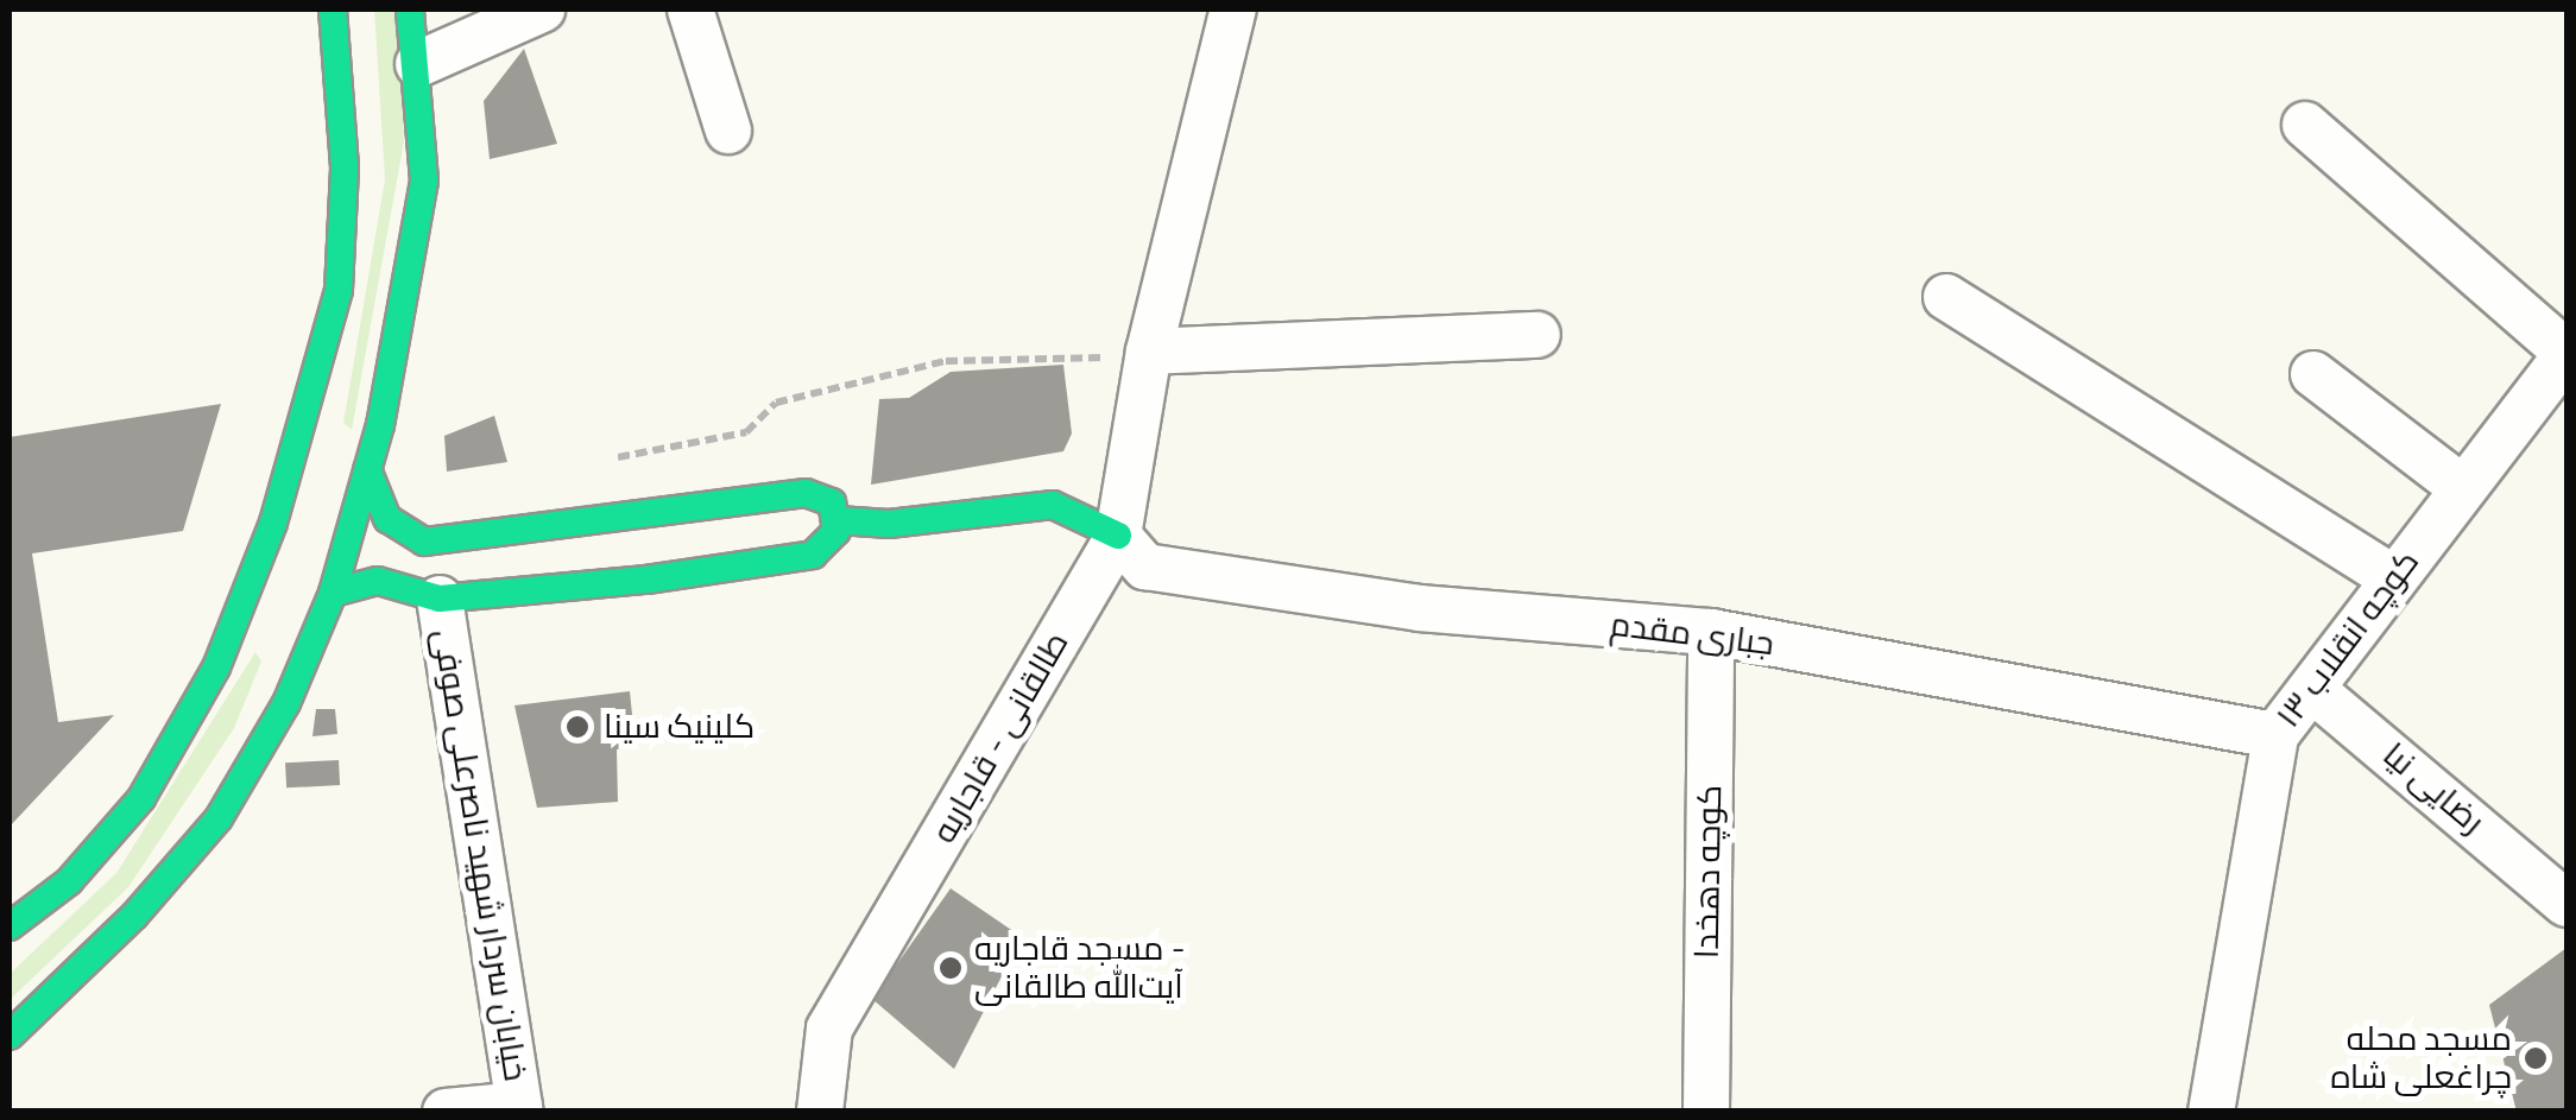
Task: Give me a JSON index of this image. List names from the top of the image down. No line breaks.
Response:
{"streets":{"street":["جباری مقدم","کوچه انقلاب ۱۳","طالقانی - قاجاریه","رضایی نیا","خیابان سردار شهید ناصرعلی صوفی","کوچه دهخدا"]},"crossings":[["جباری مقدم","کوچه انقلاب ۱۳"],["جباری مقدم","طالقانی - قاجاریه"],["جباری مقدم","کوچه دهخدا"],["کوچه انقلاب ۱۳","رضایی نیا"]],"places":["کلینیک سینا","مسجد قاجاریه - آیت‌الله طالقانی","مسجد محله چراغعلی شاه"]}
